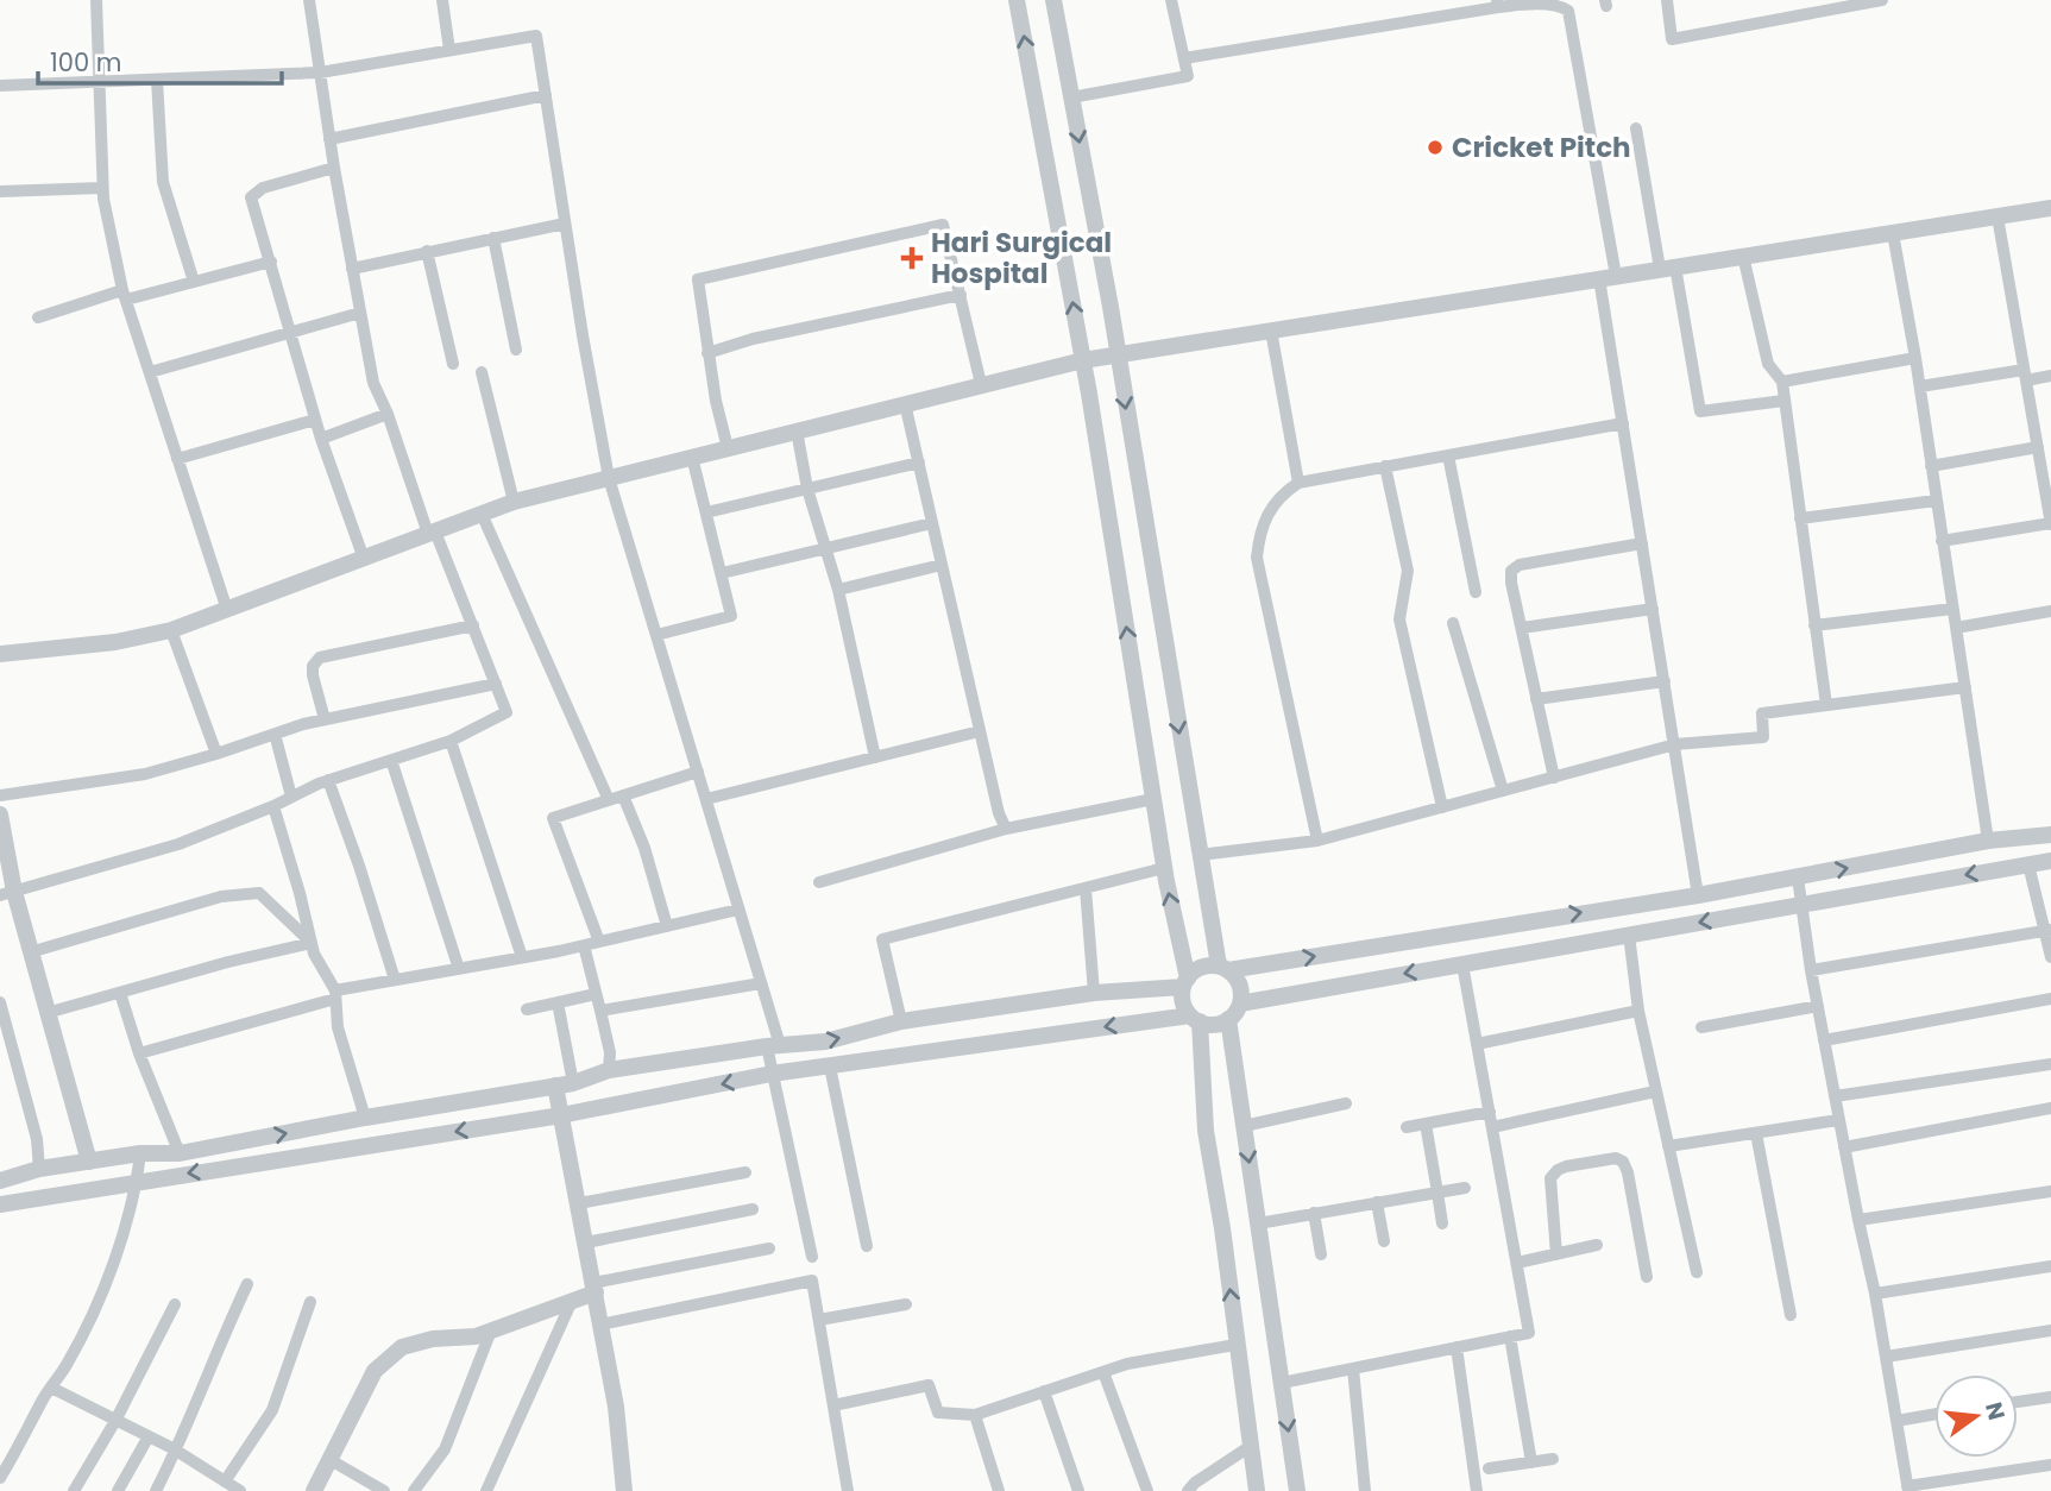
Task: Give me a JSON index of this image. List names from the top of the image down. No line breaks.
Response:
{"places":{"other":["Cricket Pitch"],"health":["Hari Surgical Hospital"]},"scale_bar":"100 m","north":"right"}
